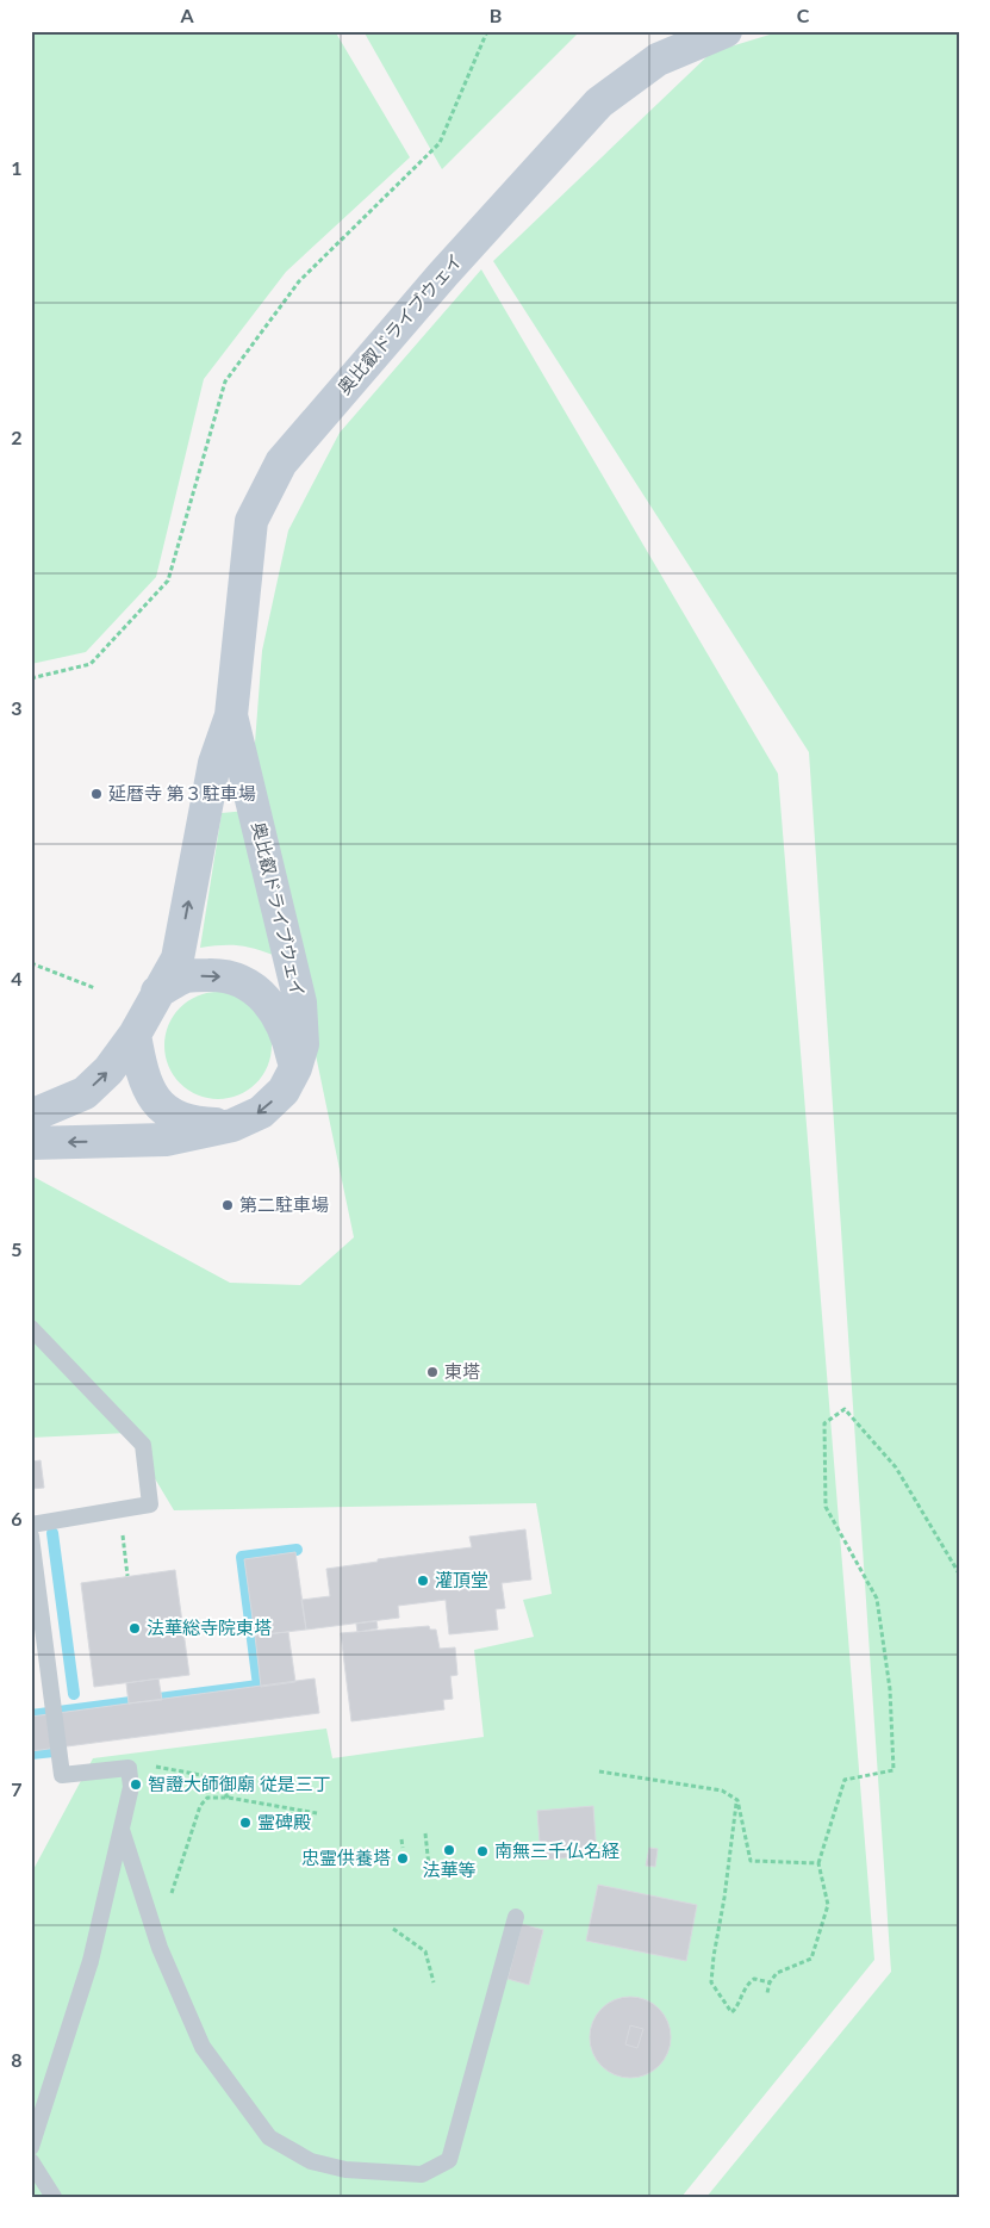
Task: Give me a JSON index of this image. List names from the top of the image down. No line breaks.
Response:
{"streets":{"street":["奥比叡ドライブウェイ"]},"places":["延暦寺 第３駐車場","第二駐車場","東塔","灌頂堂","法華総寺院東塔","智證大師御廟 従是三丁","霊碑殿","法華等","南無三千仏名経","忠霊供養塔"],"grid":{"columns":["A","B","C"],"rows":["1","2","3","4","5","6","7","8"]}}
